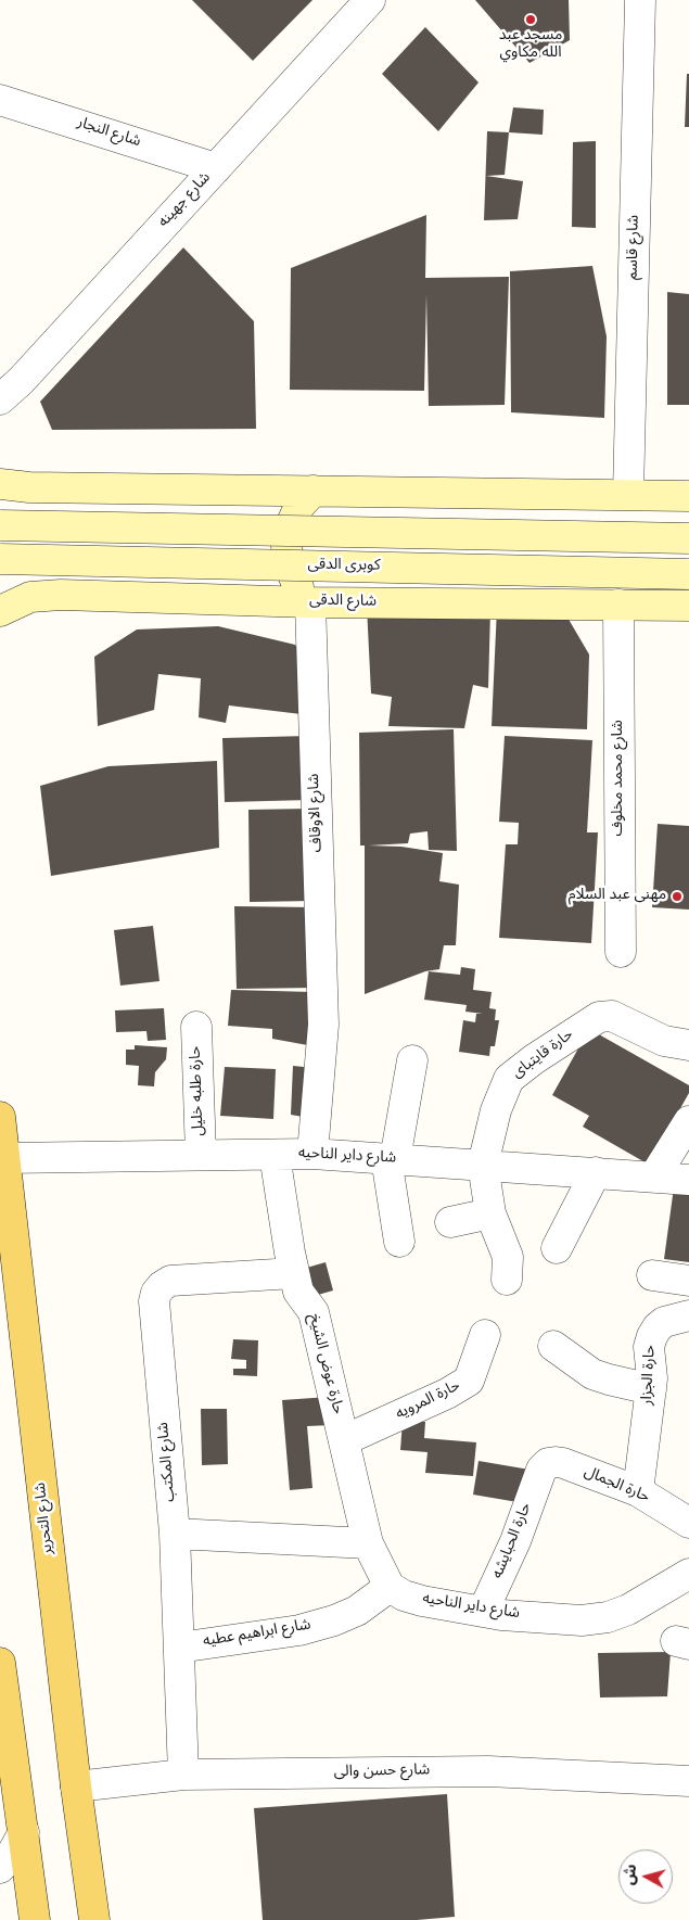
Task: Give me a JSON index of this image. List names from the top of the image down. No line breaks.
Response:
{"streets":{"main road":["شارع التحرير"],"street":["شارع النجار","شارع جهينه","شارع قاسم","كوبرى الدقى","شارع الدقى","شارع محمد مخلوف","شارع الاوقاف","حارة قايتباى","حارة طلبه خليل","شارع داير الناحيه","حارة عوض الشيخ","حارة الجزار","حارة المرويه","شارع المكتب","حارة الجمال","حارة الحبايشه","شارع ابراهيم عطيه","شارع حسن والى"]},"crossings":[["شارع النجار","شارع جهينه"],["شارع الدقى","شارع محمد مخلوف"],["شارع الدقى","شارع الاوقاف"],["شارع الاوقاف","شارع داير الناحيه"],["حارة قايتباى","شارع داير الناحيه"],["حارة طلبه خليل","شارع داير الناحيه"],["شارع داير الناحيه","حارة عوض الشيخ"],["شارع داير الناحيه","شارع التحرير"],["شارع داير الناحيه","حارة الحبايشه"],["شارع داير الناحيه","شارع ابراهيم عطيه"],["حارة عوض الشيخ","حارة المرويه"],["حارة عوض الشيخ","شارع المكتب"],["حارة الجزار","حارة الجمال"],["شارع المكتب","شارع ابراهيم عطيه"],["شارع المكتب","شارع حسن والى"],["حارة الجمال","حارة الحبايشه"],["شارع التحرير","شارع حسن والى"]],"places":["مسجد عبد الله مكاوي","مهنى عبد السلام"],"north":"left"}
